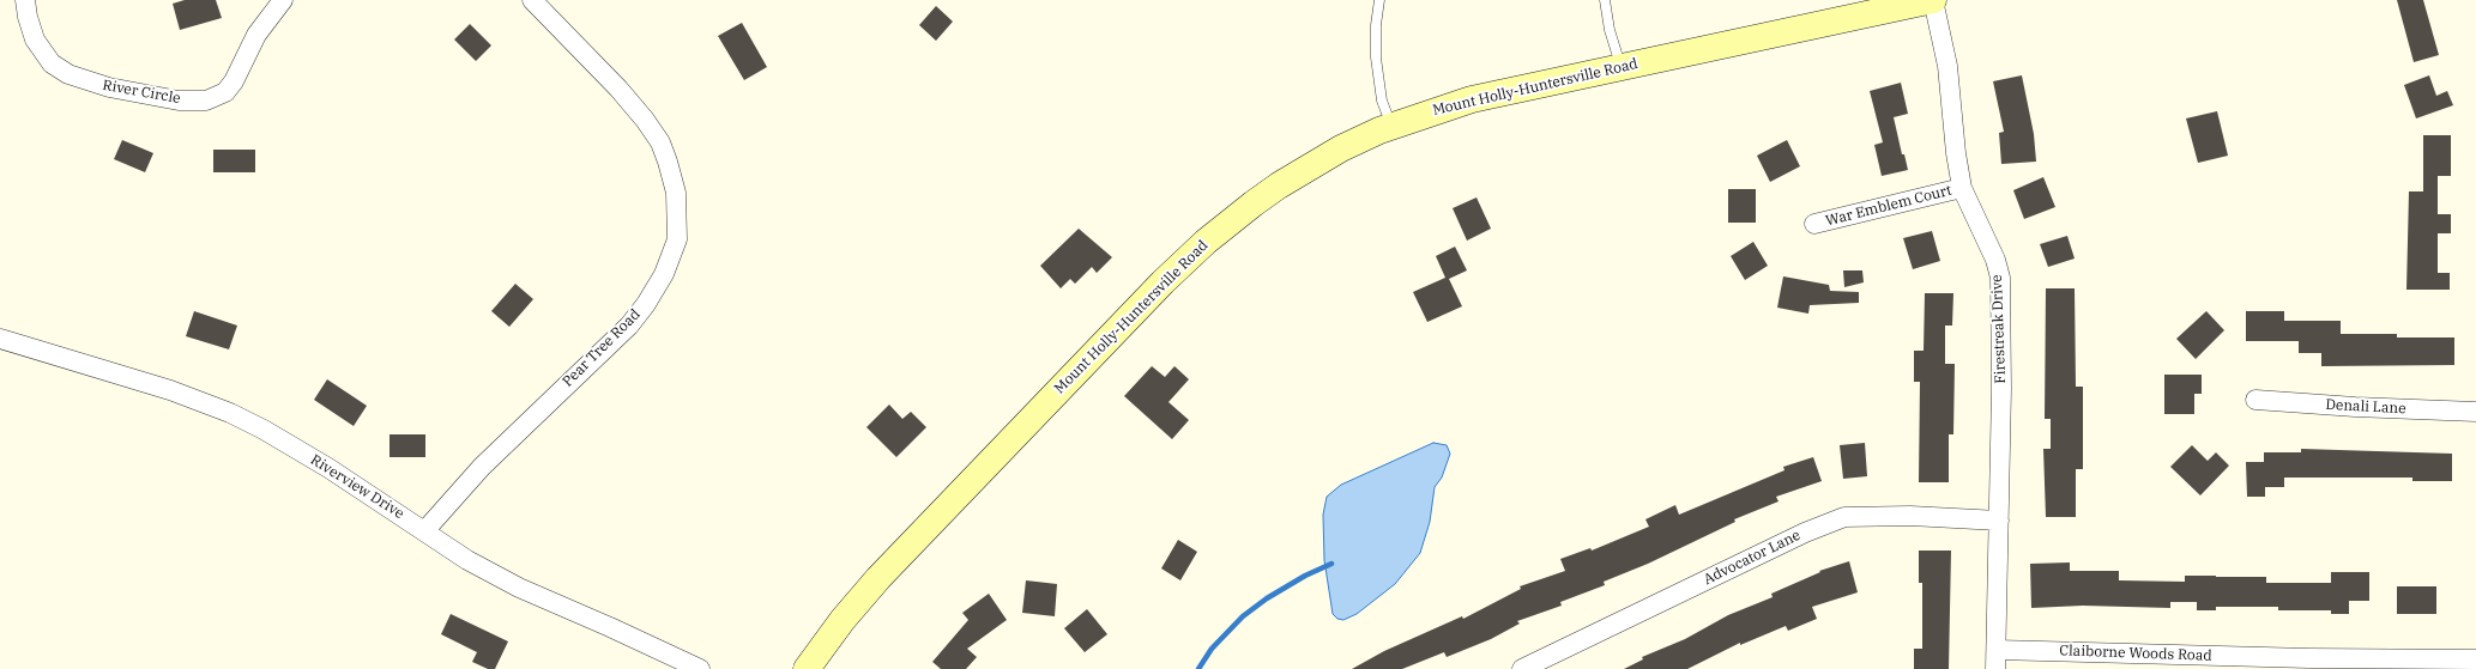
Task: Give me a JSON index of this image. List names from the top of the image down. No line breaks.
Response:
{"streets":{"main road":["Mount Holly-Huntersville Road"],"street":["River Circle","War Emblem Court","Firestreak Drive","Pear Tree Road","Denali Lane","Riverview Drive","Advocator Lane","Claiborne Woods Road"]},"crossings":[["Mount Holly-Huntersville Road","Firestreak Drive"],["War Emblem Court","Firestreak Drive"],["Firestreak Drive","Advocator Lane"],["Firestreak Drive","Claiborne Woods Road"],["Pear Tree Road","Riverview Drive"]]}
